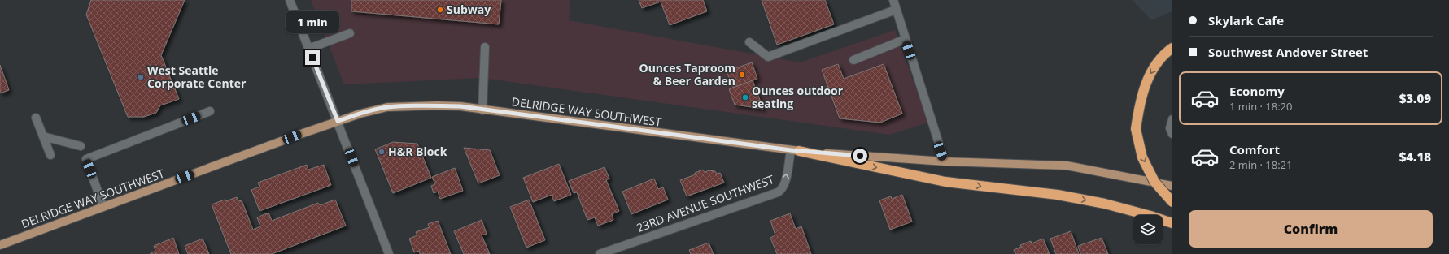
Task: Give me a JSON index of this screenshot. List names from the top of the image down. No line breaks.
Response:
{"streets":{"main road":["DELRIDGE WAY SOUTHWEST"],"street":["23RD AVENUE SOUTHWEST"]},"crossings":[["DELRIDGE WAY SOUTHWEST","23RD AVENUE SOUTHWEST"]],"one_way":["23RD AVENUE SOUTHWEST"],"places":["Subway","Ounces Taproom & Beer Garden","West Seattle Corporate Center","Ounces outdoor seating","H&R Block"],"page":{"banner":["Skylark Cafe","Southwest Andover Street"],"bubble":"1 min","list":[{"name":"Economy","note":"1 min · 18:20","value":"$3.09"},{"name":"Comfort","note":"2 min · 18:21","value":"$4.18"}],"buttons":"Confirm"}}
